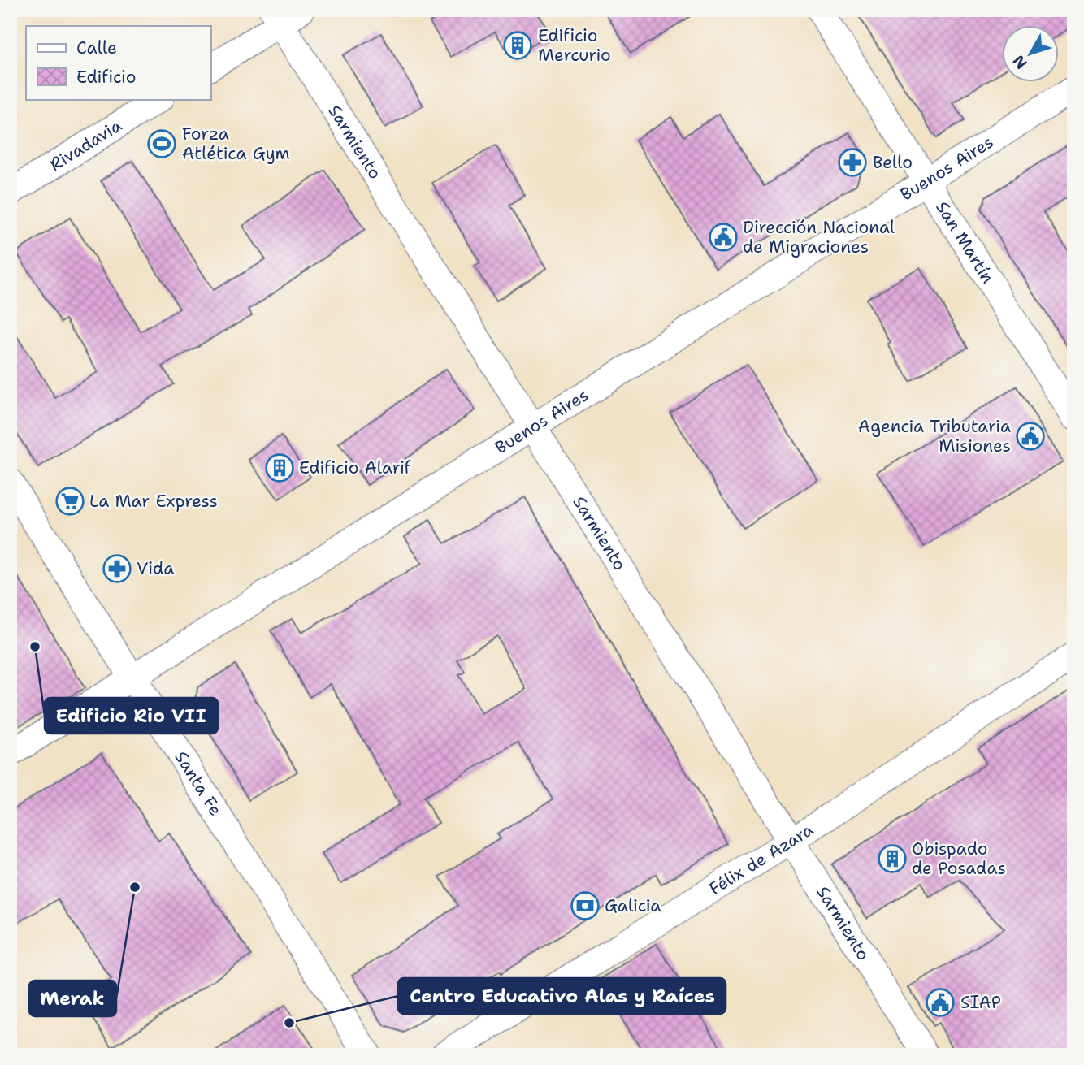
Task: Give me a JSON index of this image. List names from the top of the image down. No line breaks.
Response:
{"streets":{"street":["Sarmiento","Rivadavia","Buenos Aires","San Martín","Santa Fe","Félix de Azara"]},"crossings":[["Sarmiento","Buenos Aires"],["Sarmiento","Félix de Azara"],["Buenos Aires","San Martín"],["Buenos Aires","Santa Fe"]],"places":{"building":["Edificio Mercurio","Edificio Alarif","Obispado de Posadas"],"sports":["Forza Atlética Gym"],"pharmacy":["Bello","Vida"],"public building":["Dirección Nacional de Migraciones","Agencia Tributaria Misiones","SIAP"],"supermarket":["La Mar Express"],"other":["Edificio Rio VII","Merak","Centro Educativo Alas y Raíces"],"bank":["Galicia"]},"legend":["Calle","Edificio"],"north":"bottom left"}
